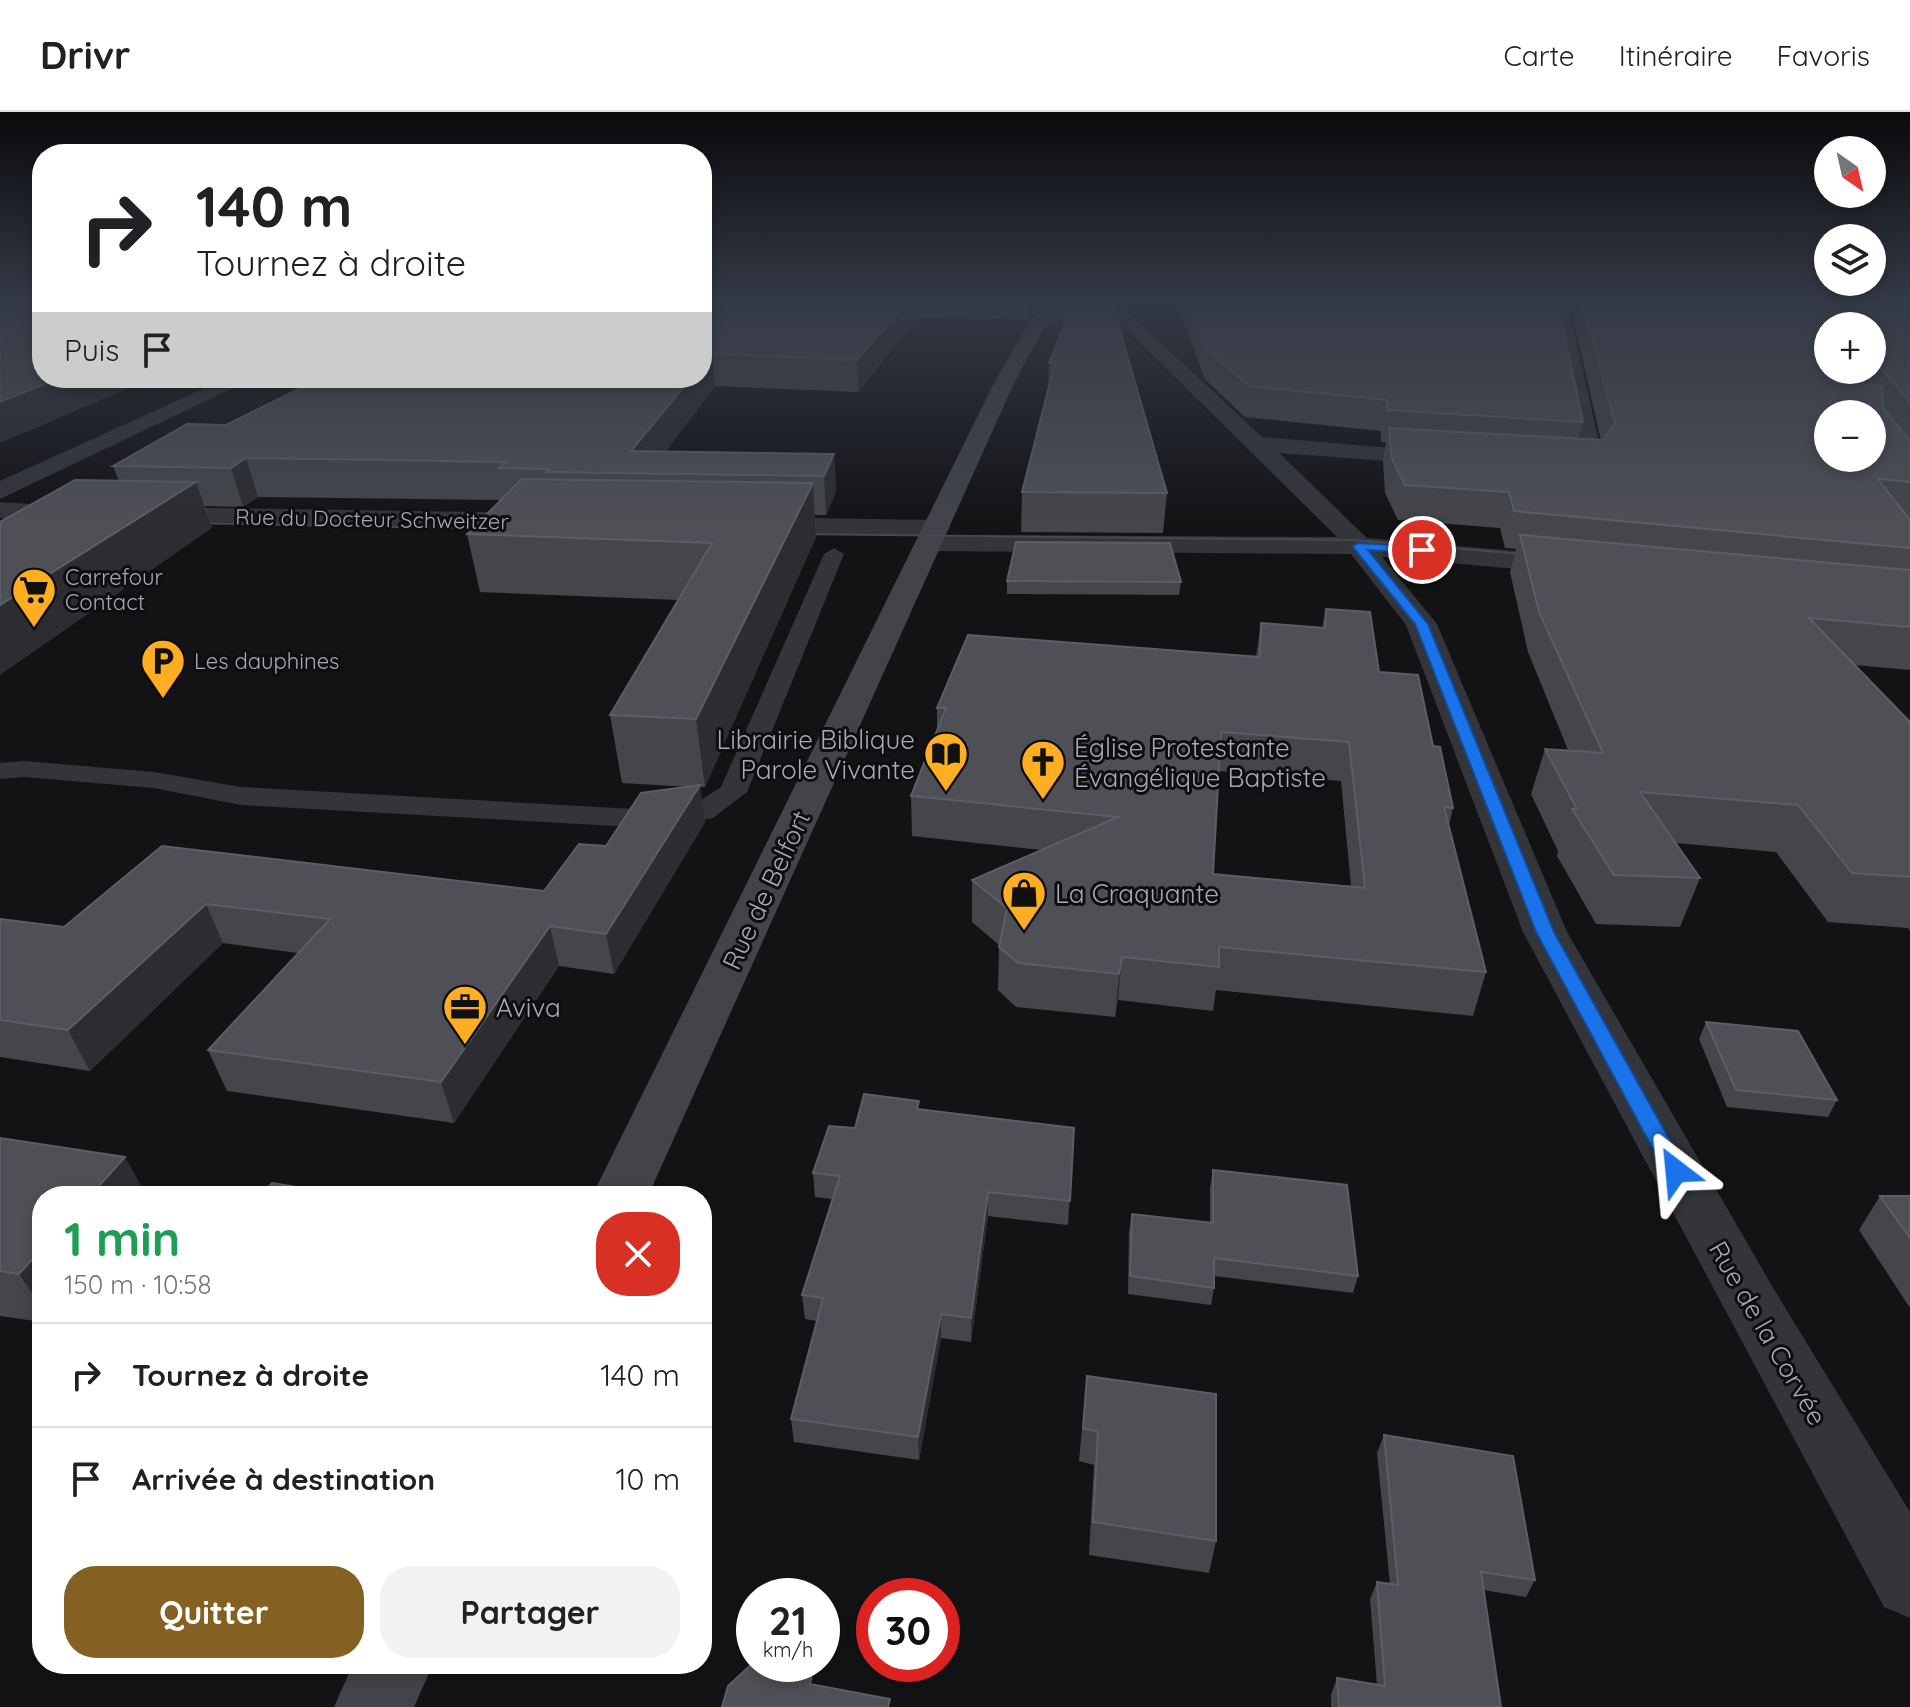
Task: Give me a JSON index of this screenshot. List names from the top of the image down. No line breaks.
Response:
{"streets":{"main road":["Rue de Belfort"],"street":["Rue du Docteur Schweitzer","Rue de la Corvée"]},"places":{"supermarket":["Carrefour Contact"],"parking":["Les dauphines"],"library":["Librairie Biblique Parole Vivante"],"church":["Église Protestante Évangélique Baptiste"],"shop":["La Craquante"],"office":["Aviva"]},"north":"bottom right","page":{"header":"Drivr","nav":["Carte","Itinéraire","Favoris"],"map_buttons":["+","−"],"turn":["140 m","Tournez à droite"],"then":"Puis","heading":["1 min","150 m · 10:58"],"list":[{"name":"Tournez à droite","value":"140 m"},{"name":"Arrivée à destination","value":"10 m"}],"buttons":["Quitter","Partager"],"speed":"21 km/h","limit":"30"}}
